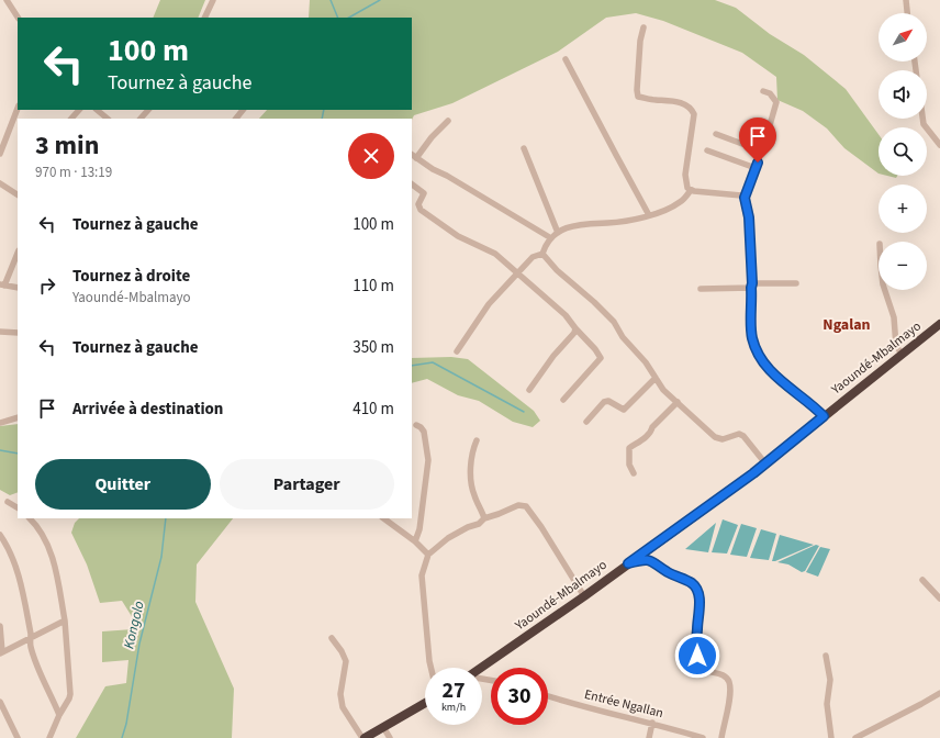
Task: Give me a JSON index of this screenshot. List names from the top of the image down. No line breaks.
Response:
{"streets":{"highway":["Yaoundé-Mbalmayo"],"street":["Entrée Ngallan"]},"districts":["Ngalan"],"water":["Kongolo"],"north":"top right","page":{"map_buttons":["+","−"],"turn":["100 m","Tournez à gauche"],"heading":["3 min","970 m · 13:19"],"list":[{"name":"Tournez à gauche","value":"100 m"},{"name":"Tournez à droite","note":"Yaoundé-Mbalmayo","value":"110 m"},{"name":"Tournez à gauche","value":"350 m"},{"name":"Arrivée à destination","value":"410 m"}],"buttons":["Quitter","Partager"],"speed":"27 km/h","limit":"30"}}
